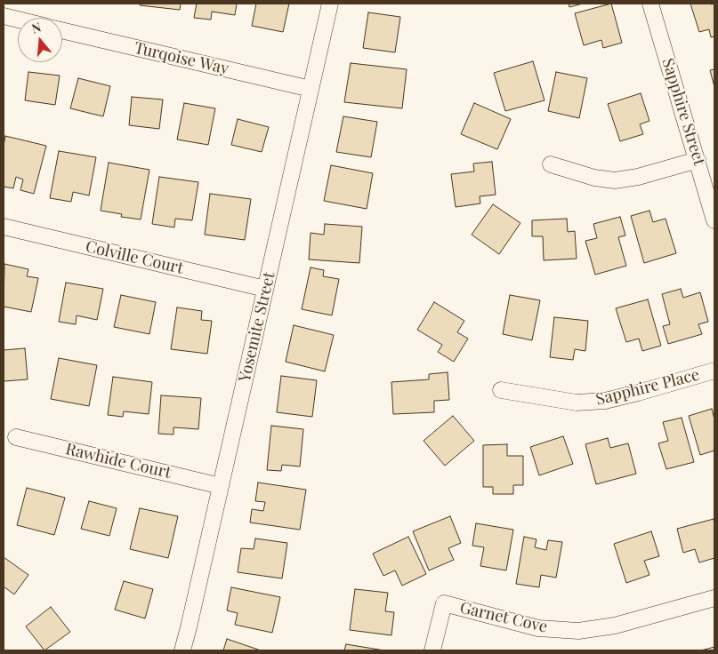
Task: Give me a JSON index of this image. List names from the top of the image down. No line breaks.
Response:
{"streets":{"street":["Turqoise Way","Sapphire Street","Colville Court","Yosemite Street","Sapphire Place","Rawhide Court","Garnet Cove"]},"crossings":[["Turqoise Way","Yosemite Street"],["Colville Court","Yosemite Street"],["Yosemite Street","Rawhide Court"]],"north":"top"}
